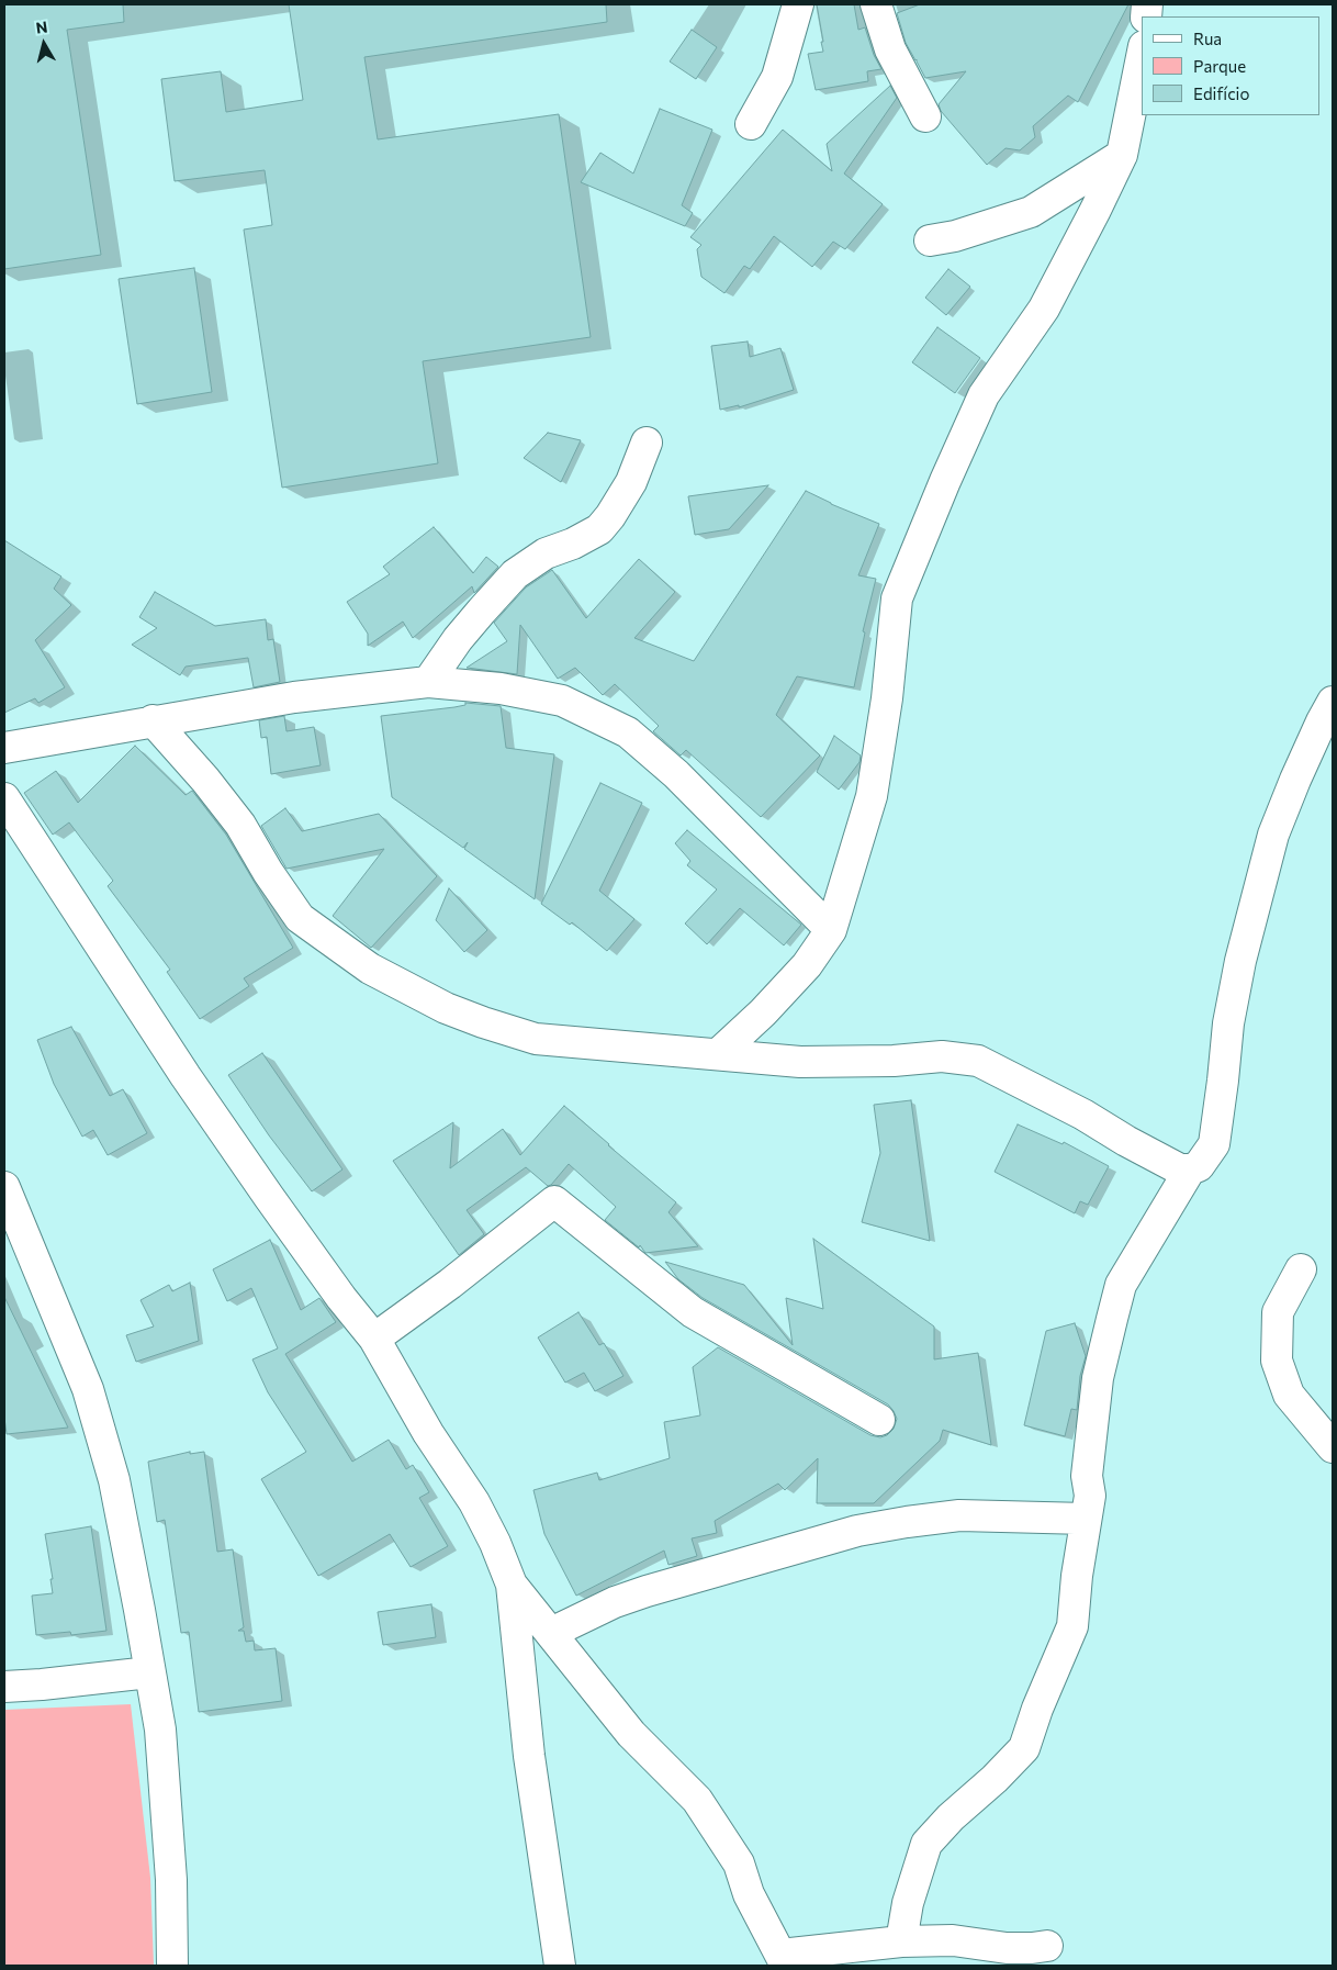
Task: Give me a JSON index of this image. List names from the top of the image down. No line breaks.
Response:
{"legend":["Rua","Parque","Edifício"],"north":"top"}
